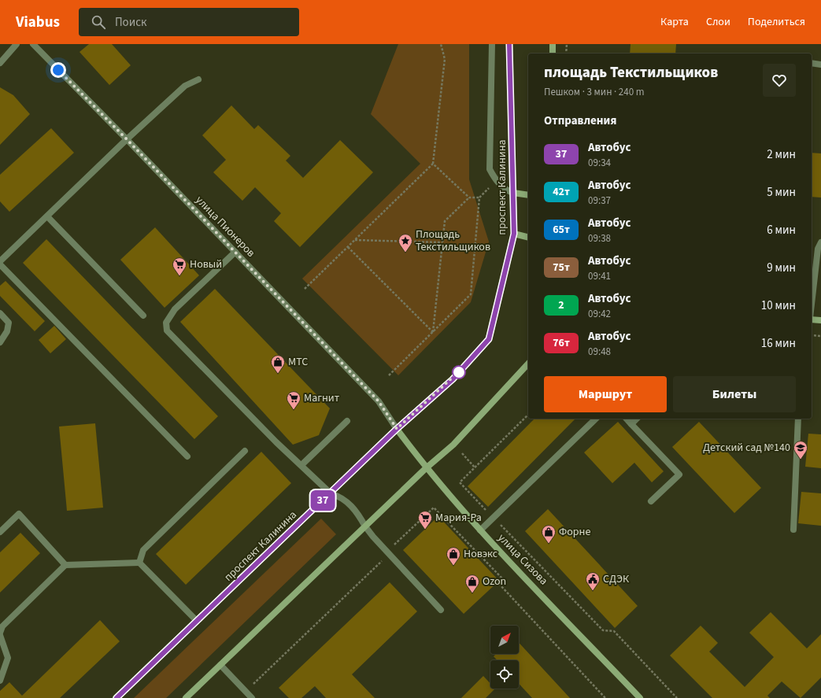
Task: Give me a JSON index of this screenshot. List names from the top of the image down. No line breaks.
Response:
{"streets":{"main road":["проспект Калинина","улица Сизова"],"street":["улица Пионеров"]},"crossings":[["проспект Калинина","улица Пионеров"],["проспект Калинина","улица Сизова"],["улица Пионеров","улица Сизова"]],"places":{"place":["Площадь Текстильщиков"],"supermarket":["Новый","Магнит","Мария-Ра"],"shop":["МТС","Форне","Новэкс","Ozon"],"school or university":["Детский сад №140"],"public building":["СДЭК"]},"lines":["bus line 37"],"north":"top right","page":{"header":"Viabus","search":"Поиск","nav":["Карта","Слои","Поделиться"],"on_map":"37","heading":[["площадь Текстильщиков","Пешком · 3 мин · 240 m"],"Отправления"],"list":[{"mark":"37","name":"Автобус","note":"09:34","value":"2 мин"},{"mark":"42т","name":"Автобус","note":"09:37","value":"5 мин"},{"mark":"65т","name":"Автобус","note":"09:38","value":"6 мин"},{"mark":"75т","name":"Автобус","note":"09:41","value":"9 мин"},{"mark":"2","name":"Автобус","note":"09:42","value":"10 мин"},{"mark":"76т","name":"Автобус","note":"09:48","value":"16 мин"}],"buttons":["Маршрут","Билеты"]}}
